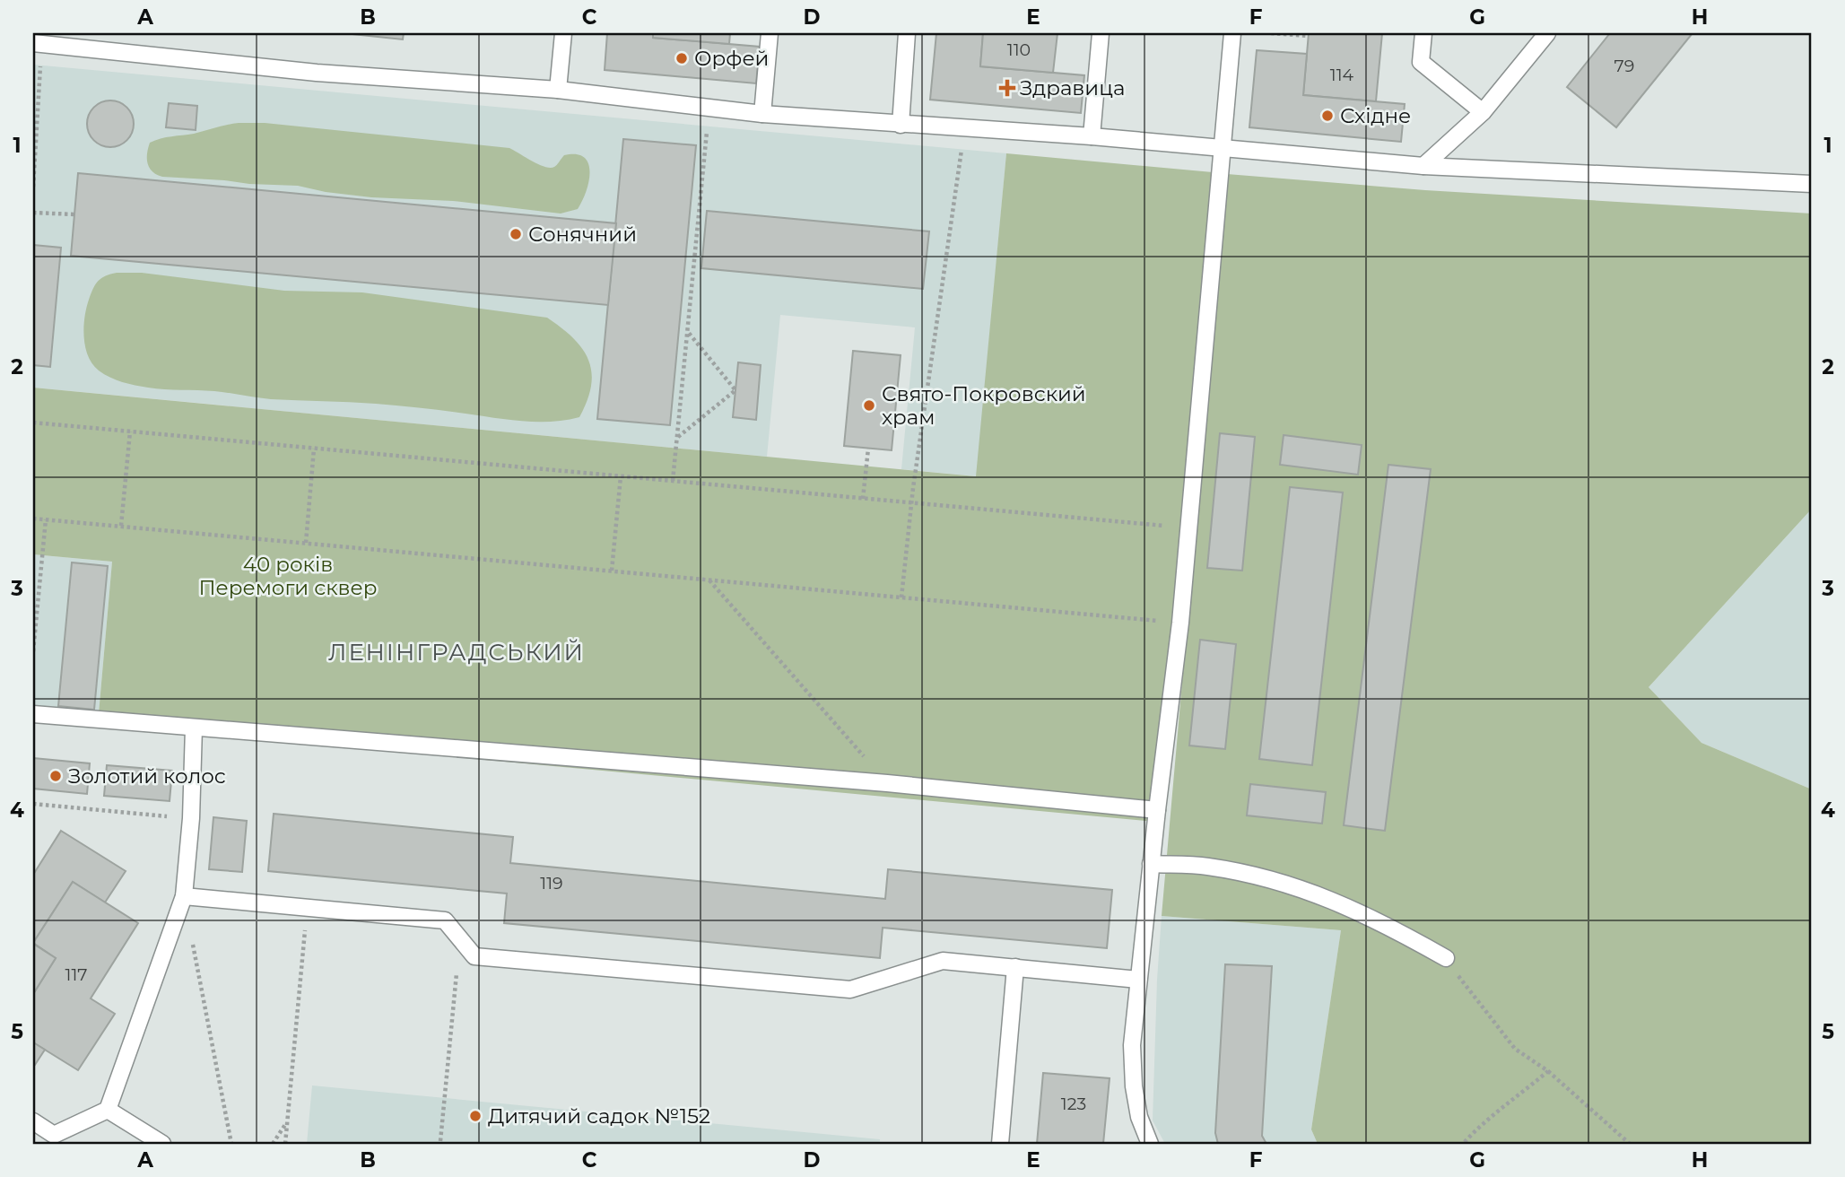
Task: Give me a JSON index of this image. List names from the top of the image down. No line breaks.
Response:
{"districts":["ЛЕНІНГРАДСЬКИЙ"],"parks":["40 років Перемоги сквер"],"places":{"other":["Орфей","Східне","Сонячний","Свято-Покровский храм","Золотий колос","Дитячий садок №152"],"health":["Здравица"]},"house_numbers":["110","79","114","119","117","123"],"grid":{"columns":["A","B","C","D","E","F","G","H"],"rows":["1","2","3","4","5"]}}
